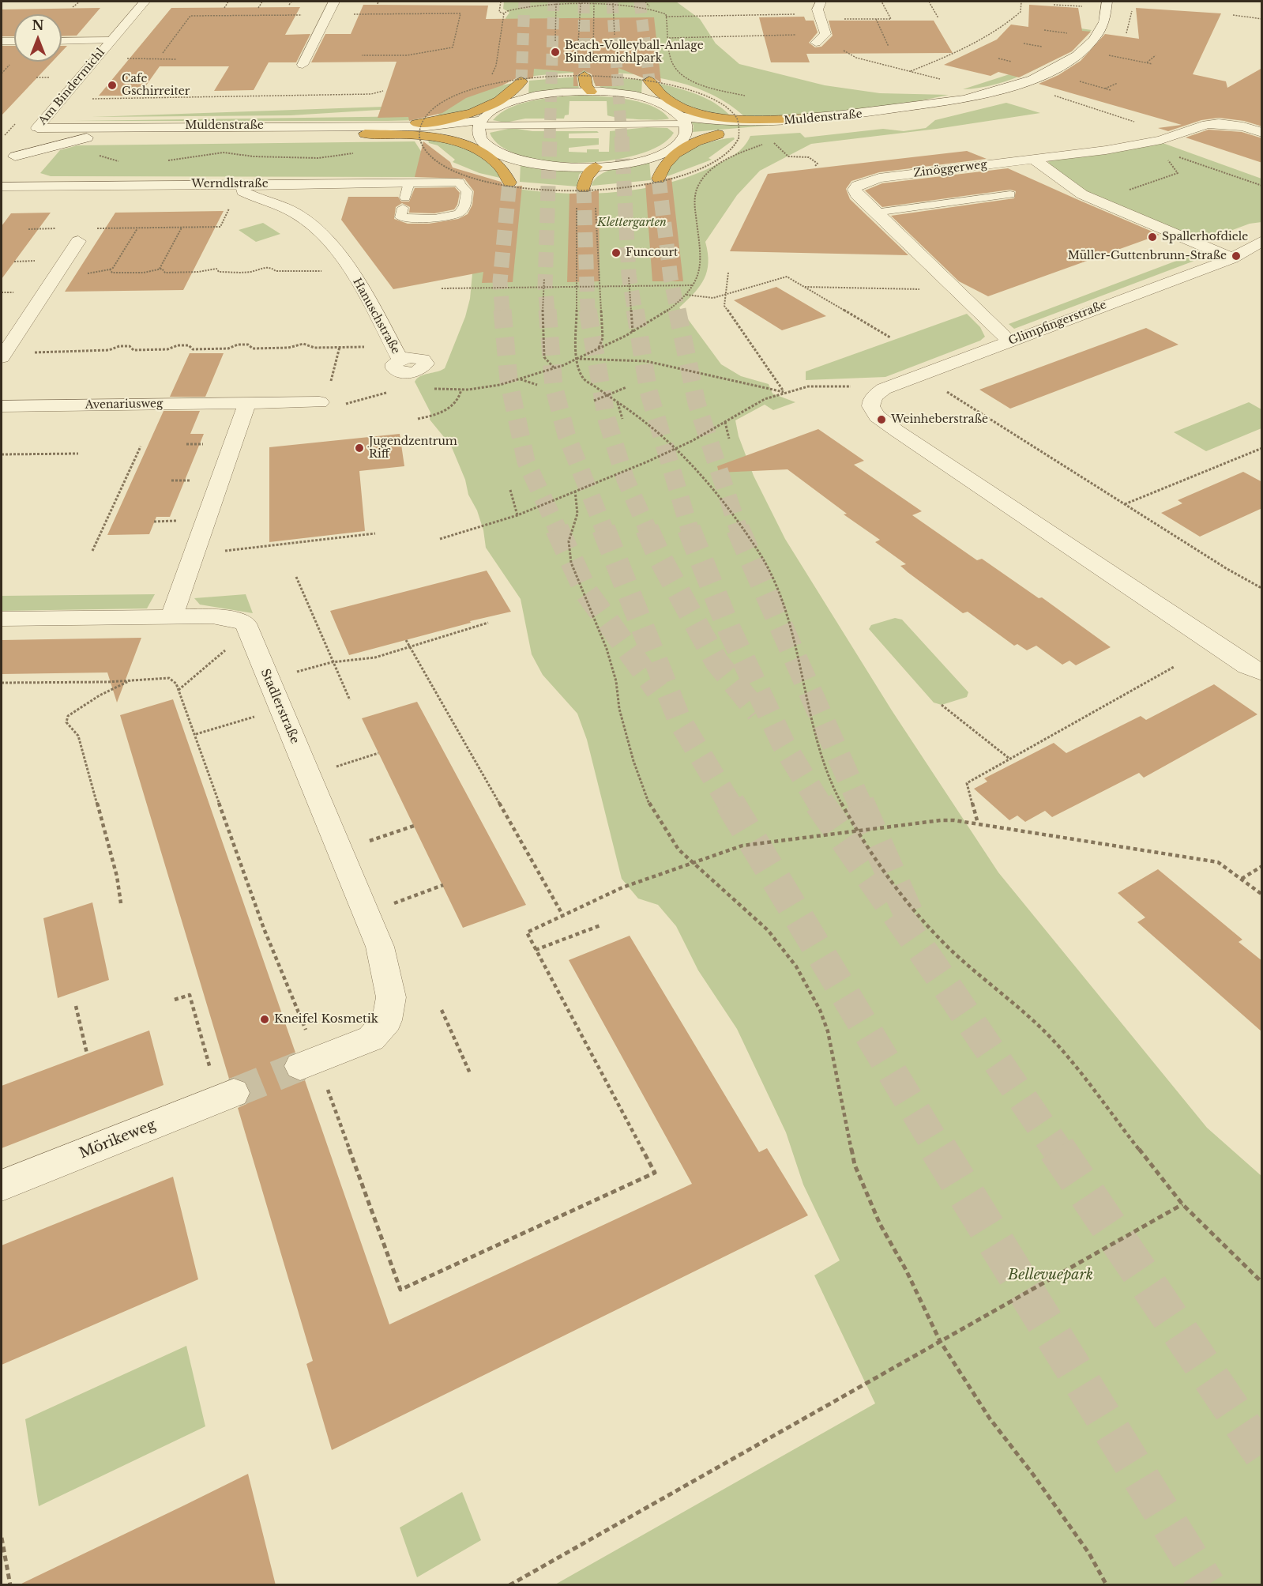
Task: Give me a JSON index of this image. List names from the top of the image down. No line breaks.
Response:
{"streets":{"street":["Am Bindermichl","Muldenstraße","Zinöggerweg","Werndlstraße","Hanuschstraße","Glimpfingerstraße","Avenariusweg","Stadlerstraße","Mörikeweg"]},"crossings":[["Am Bindermichl","Muldenstraße"],["Zinöggerweg","Glimpfingerstraße"],["Werndlstraße","Hanuschstraße"]],"parks":["Klettergarten","Bellevuepark"],"places":["Beach-Volleyball-Anlage Bindermichlpark","Cafe Gschirreiter","Spallerhofdiele","Funcourt","Müller-Guttenbrunn-Straße","Weinheberstraße","Jugendzentrum Riff","Kneifel Kosmetik"],"north":"top"}
